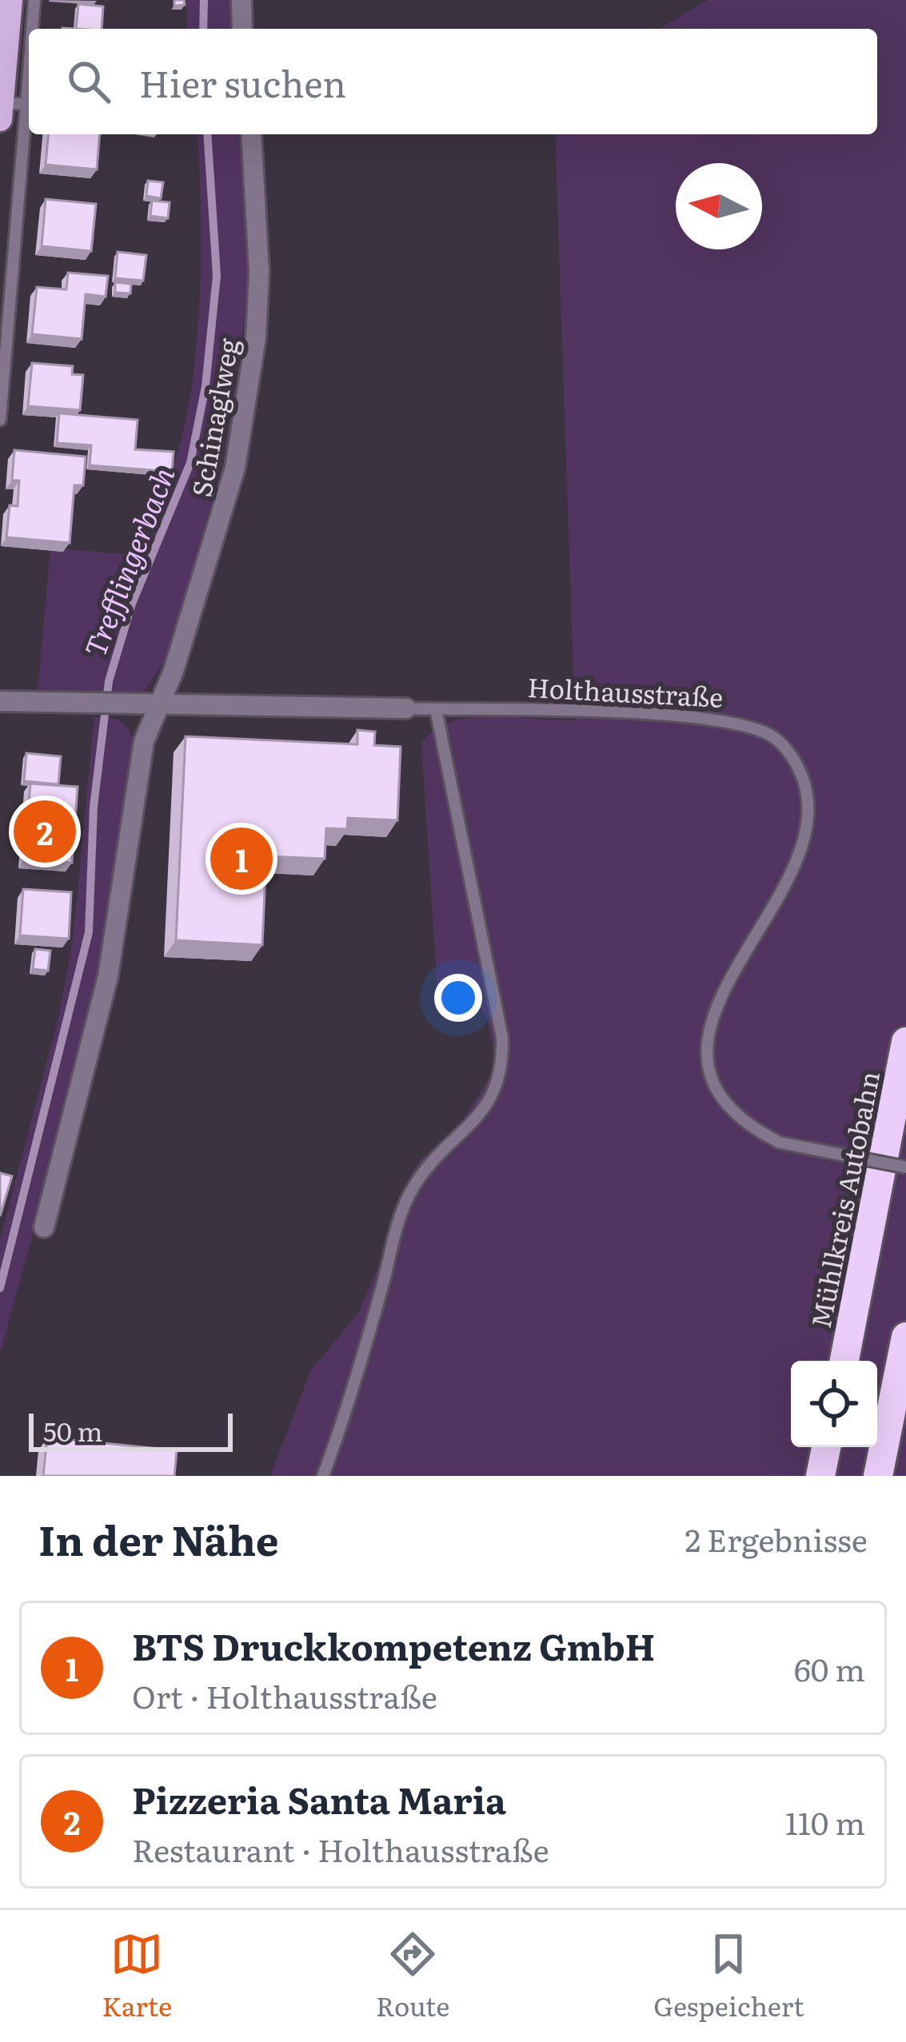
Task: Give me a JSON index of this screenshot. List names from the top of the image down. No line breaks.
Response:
{"streets":{"highway":["Mühlkreis Autobahn"],"street":["Schinaglweg","Holthausstraße"]},"crossings":[["Schinaglweg","Holthausstraße"]],"water":["Trefflingerbach"],"scale_bar":"50 m","north":"left","page":{"search":"Hier suchen","pins":["2","1"],"scale":"50 m","heading":["In der Nähe","2 Ergebnisse"],"list":[{"mark":"1","name":"BTS Druckkompetenz GmbH","note":"Ort · Holthausstraße","value":"60 m"},{"mark":"2","name":"Pizzeria Santa Maria","note":"Restaurant · Holthausstraße","value":"110 m"}],"nav":["Karte","Route","Gespeichert"]}}
